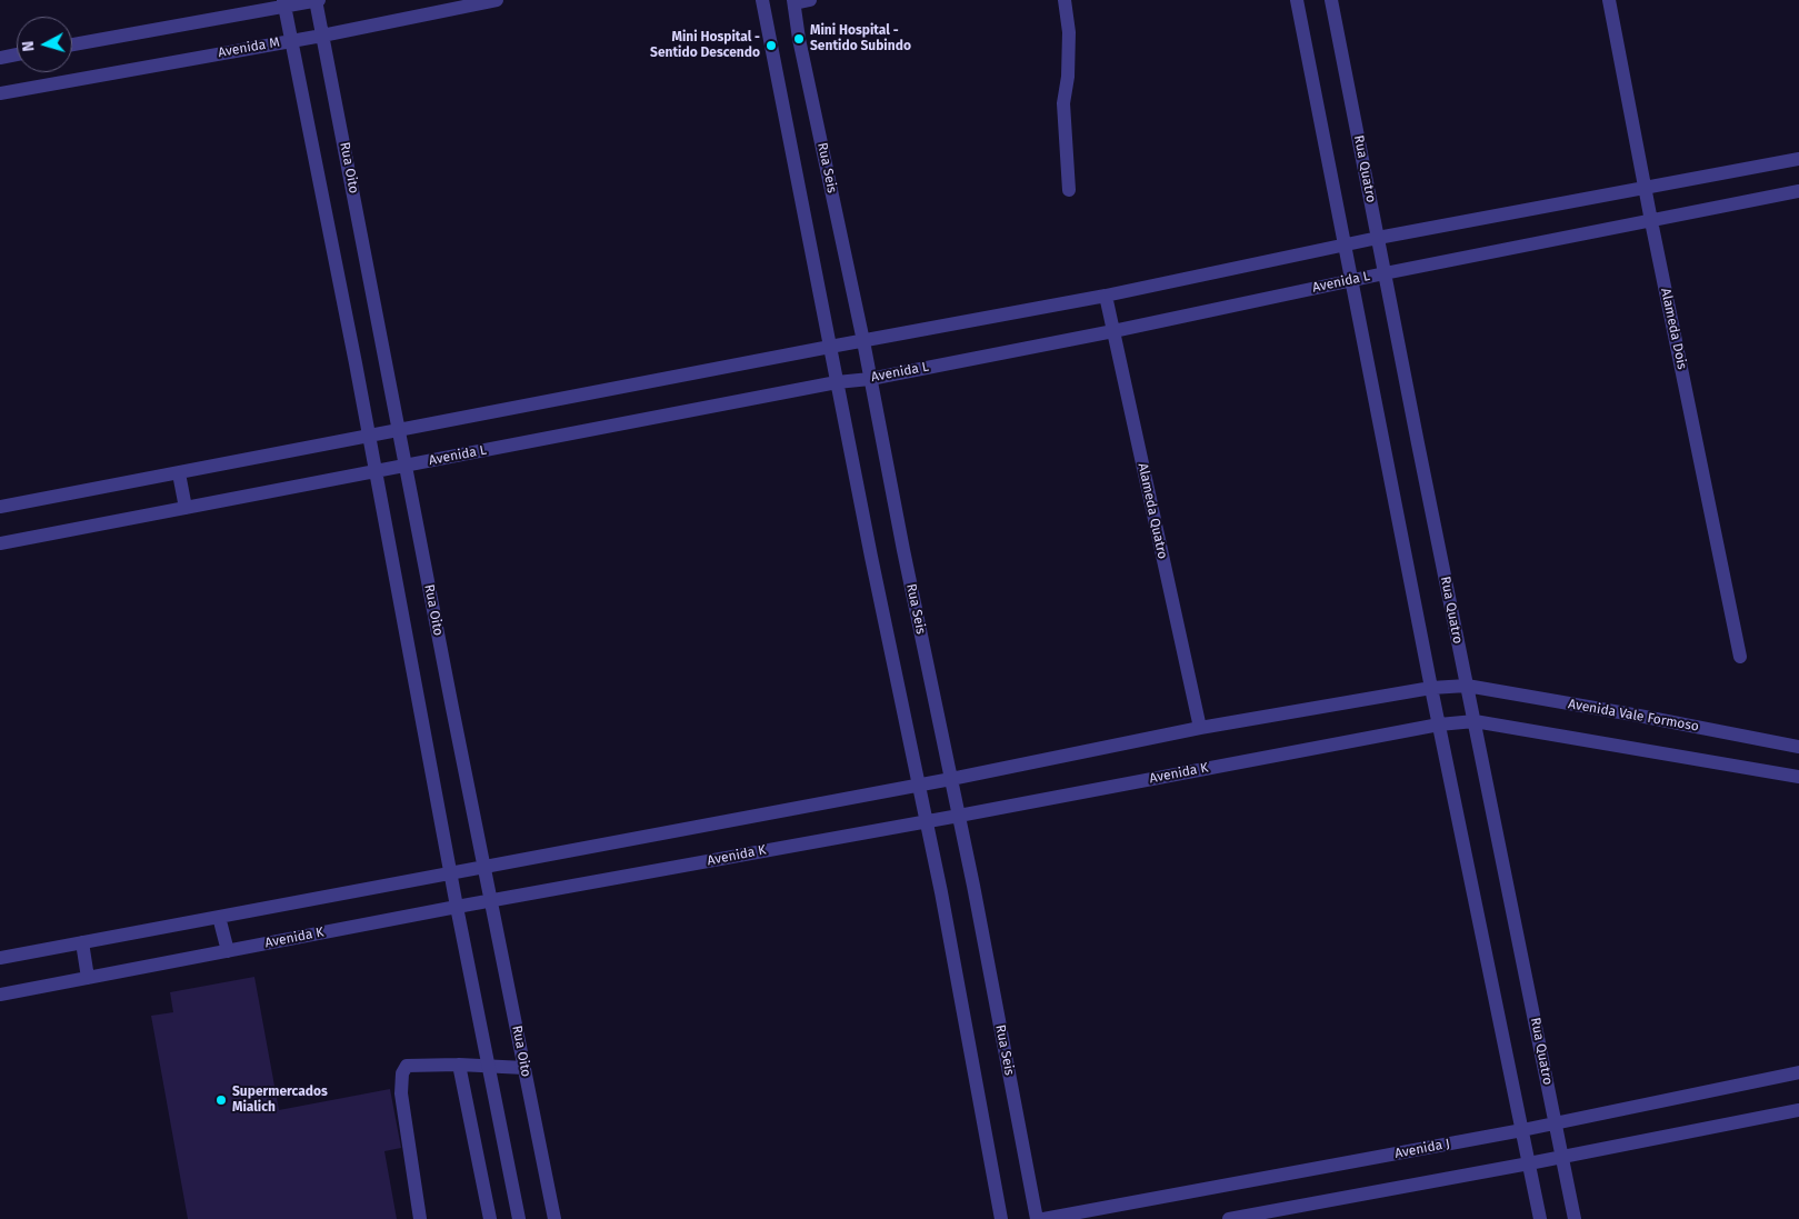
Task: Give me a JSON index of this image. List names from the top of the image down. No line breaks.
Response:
{"streets":{"street":["Avenida M","Rua Oito","Rua Seis","Rua Quatro","Avenida L","Alameda Dois","Alameda Quatro","Avenida Vale Formoso","Avenida K","Avenida J"]},"crossings":[["Avenida M","Rua Oito"],["Rua Oito","Avenida L"],["Rua Oito","Avenida K"],["Rua Seis","Avenida L"],["Rua Seis","Avenida K"],["Rua Quatro","Avenida L"],["Rua Quatro","Avenida Vale Formoso"],["Rua Quatro","Avenida K"],["Rua Quatro","Avenida J"],["Avenida L","Alameda Dois"],["Avenida L","Alameda Quatro"]],"places":["Mini Hospital - Sentido Subindo","Mini Hospital - Sentido Descendo","Supermercados Mialich"],"north":"left"}
